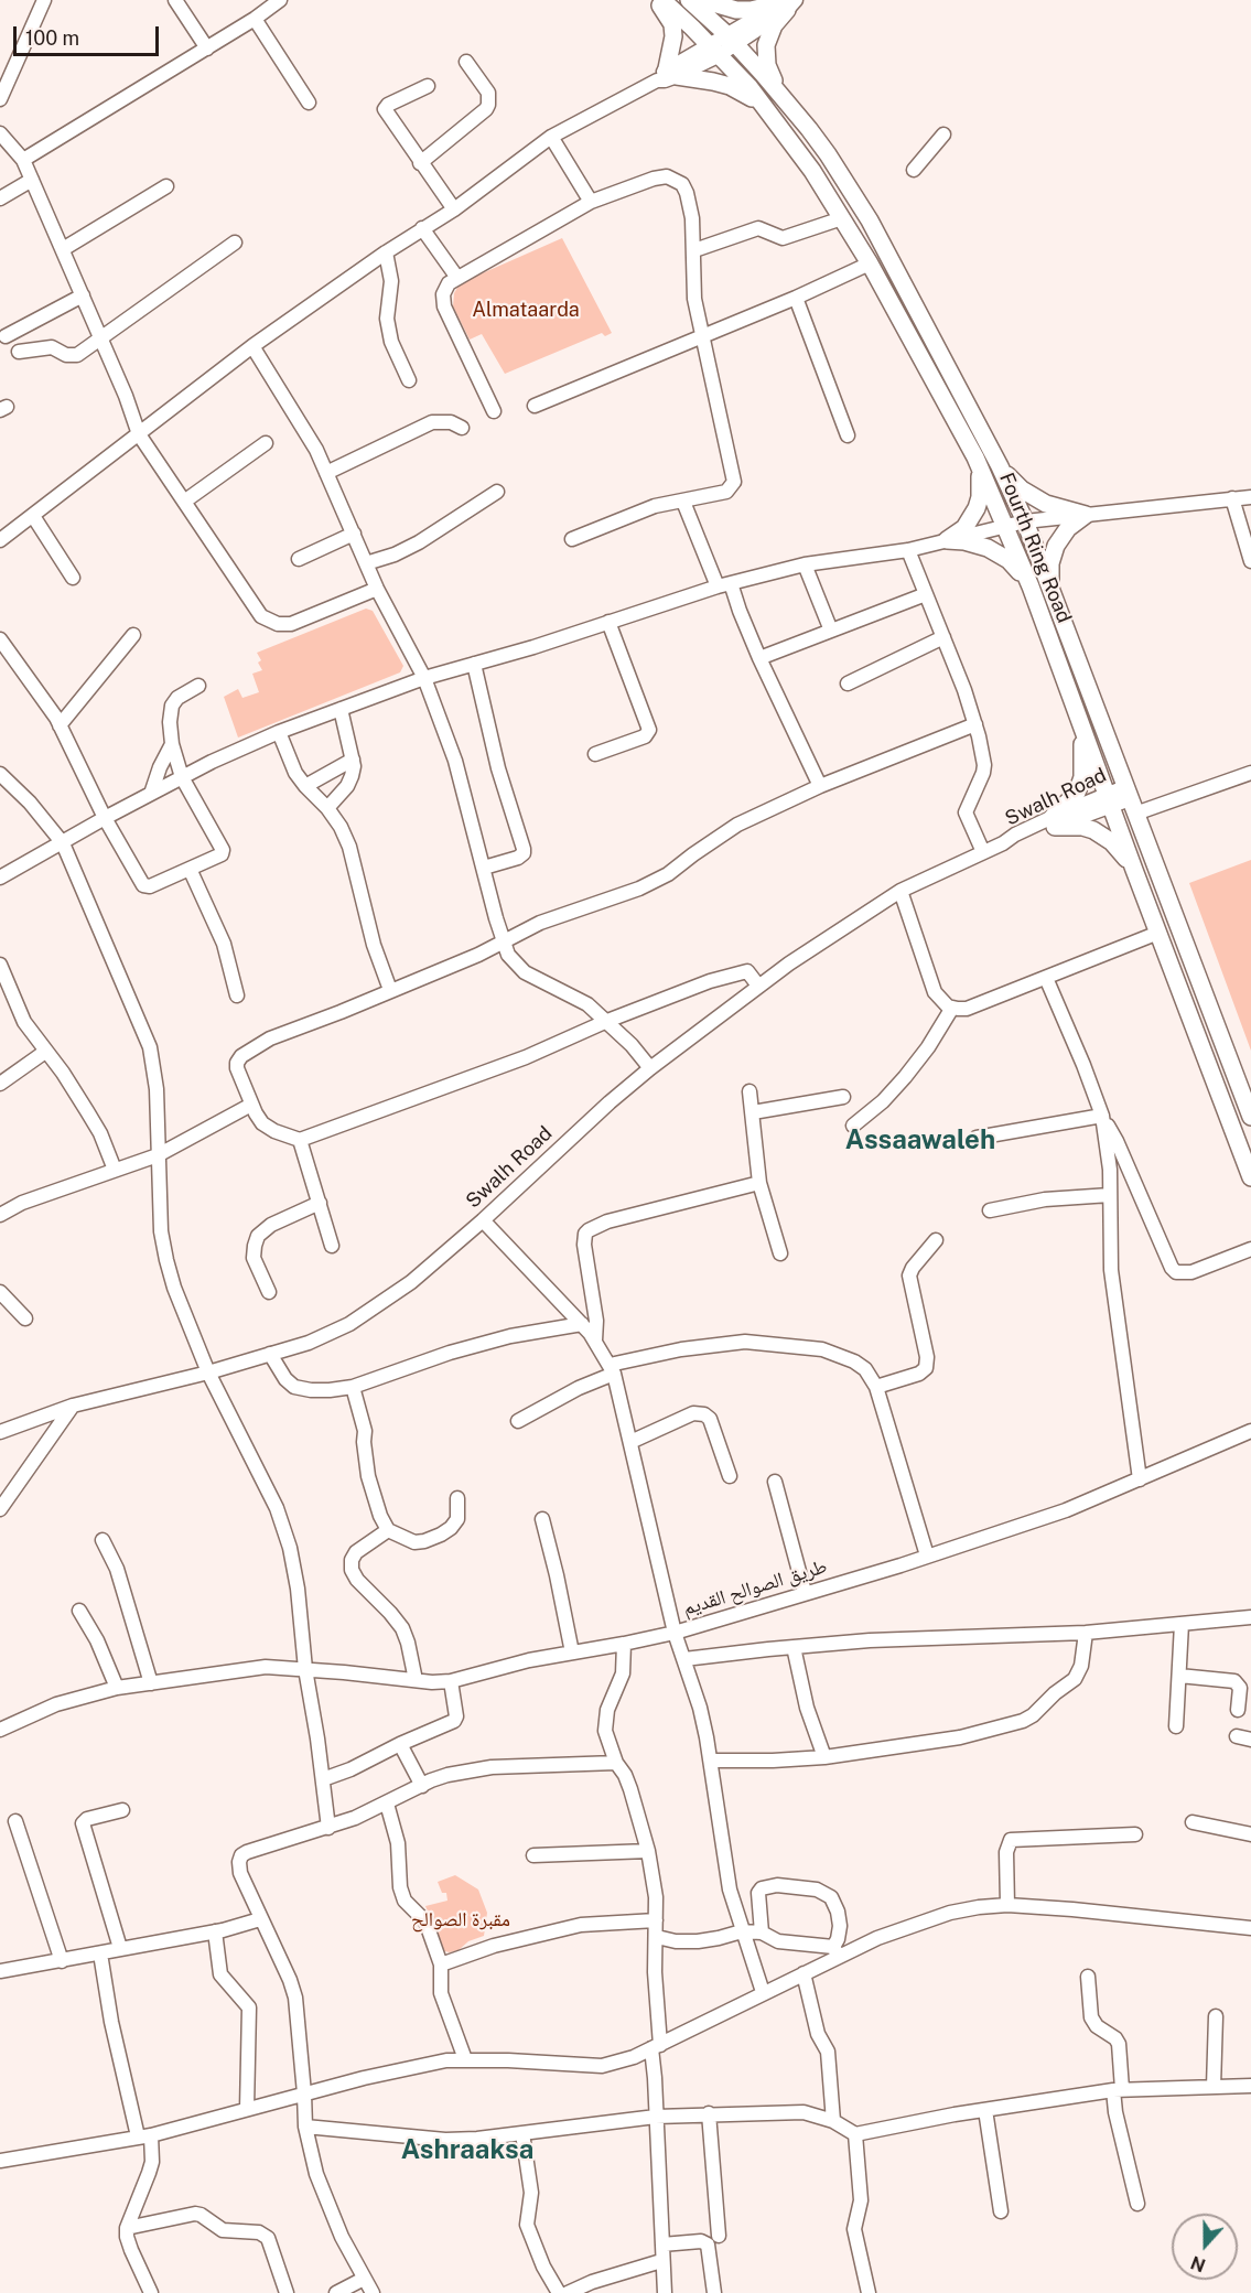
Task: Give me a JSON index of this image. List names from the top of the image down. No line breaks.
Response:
{"streets":{"main road":["Fourth Ring Road"],"street":["Swalh Road","طريق الصوالح القديم"]},"crossings":[["Fourth Ring Road","Swalh Road"],["Swalh Road","طريق الصوالح القديم"]],"districts":["Assaawaleh","Ashraaksa"],"parks":["Almataarda","مقبرة الصوالح"],"scale_bar":"100 m","north":"bottom"}
